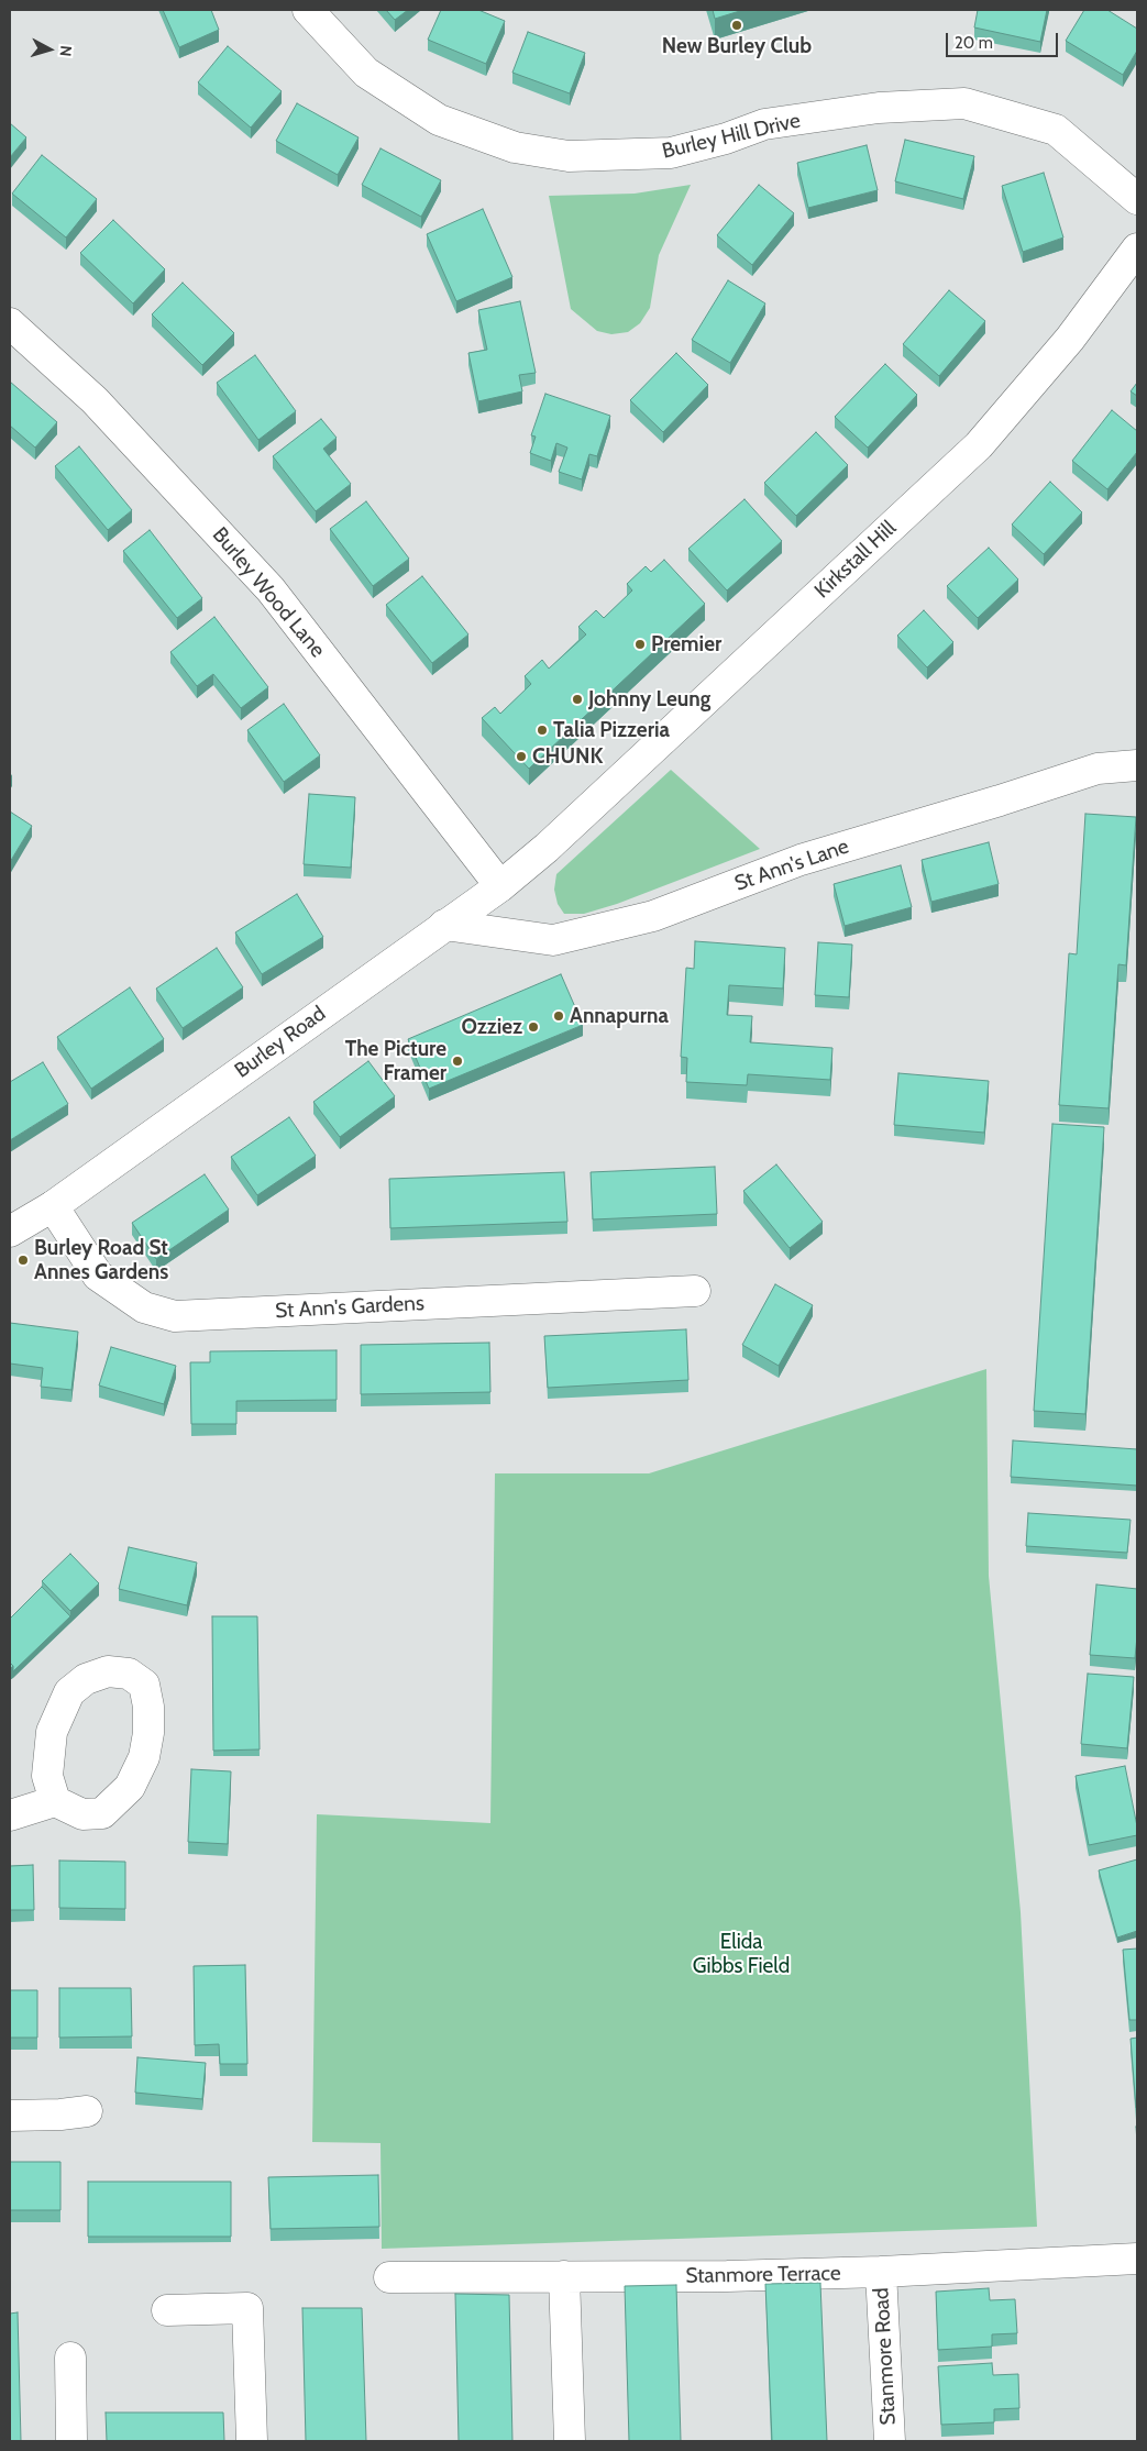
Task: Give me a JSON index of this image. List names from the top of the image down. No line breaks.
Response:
{"streets":{"street":["Burley Hill Drive","Kirkstall Hill","Burley Wood Lane","St Ann's Lane","Burley Road","St Ann's Gardens","Stanmore Terrace","Stanmore Road"]},"crossings":[["Kirkstall Hill","Burley Road"],["Burley Wood Lane","Burley Road"],["St Ann's Lane","Burley Road"],["Burley Road","St Ann's Gardens"],["Stanmore Terrace","Stanmore Road"]],"parks":["Elida Gibbs Field"],"places":["New Burley Club","Premier","Johnny Leung","Talia Pizzeria","CHUNK","Annapurna","Ozziez","The Picture Framer","Burley Road St Annes Gardens"],"scale_bar":"20 m","north":"right"}
